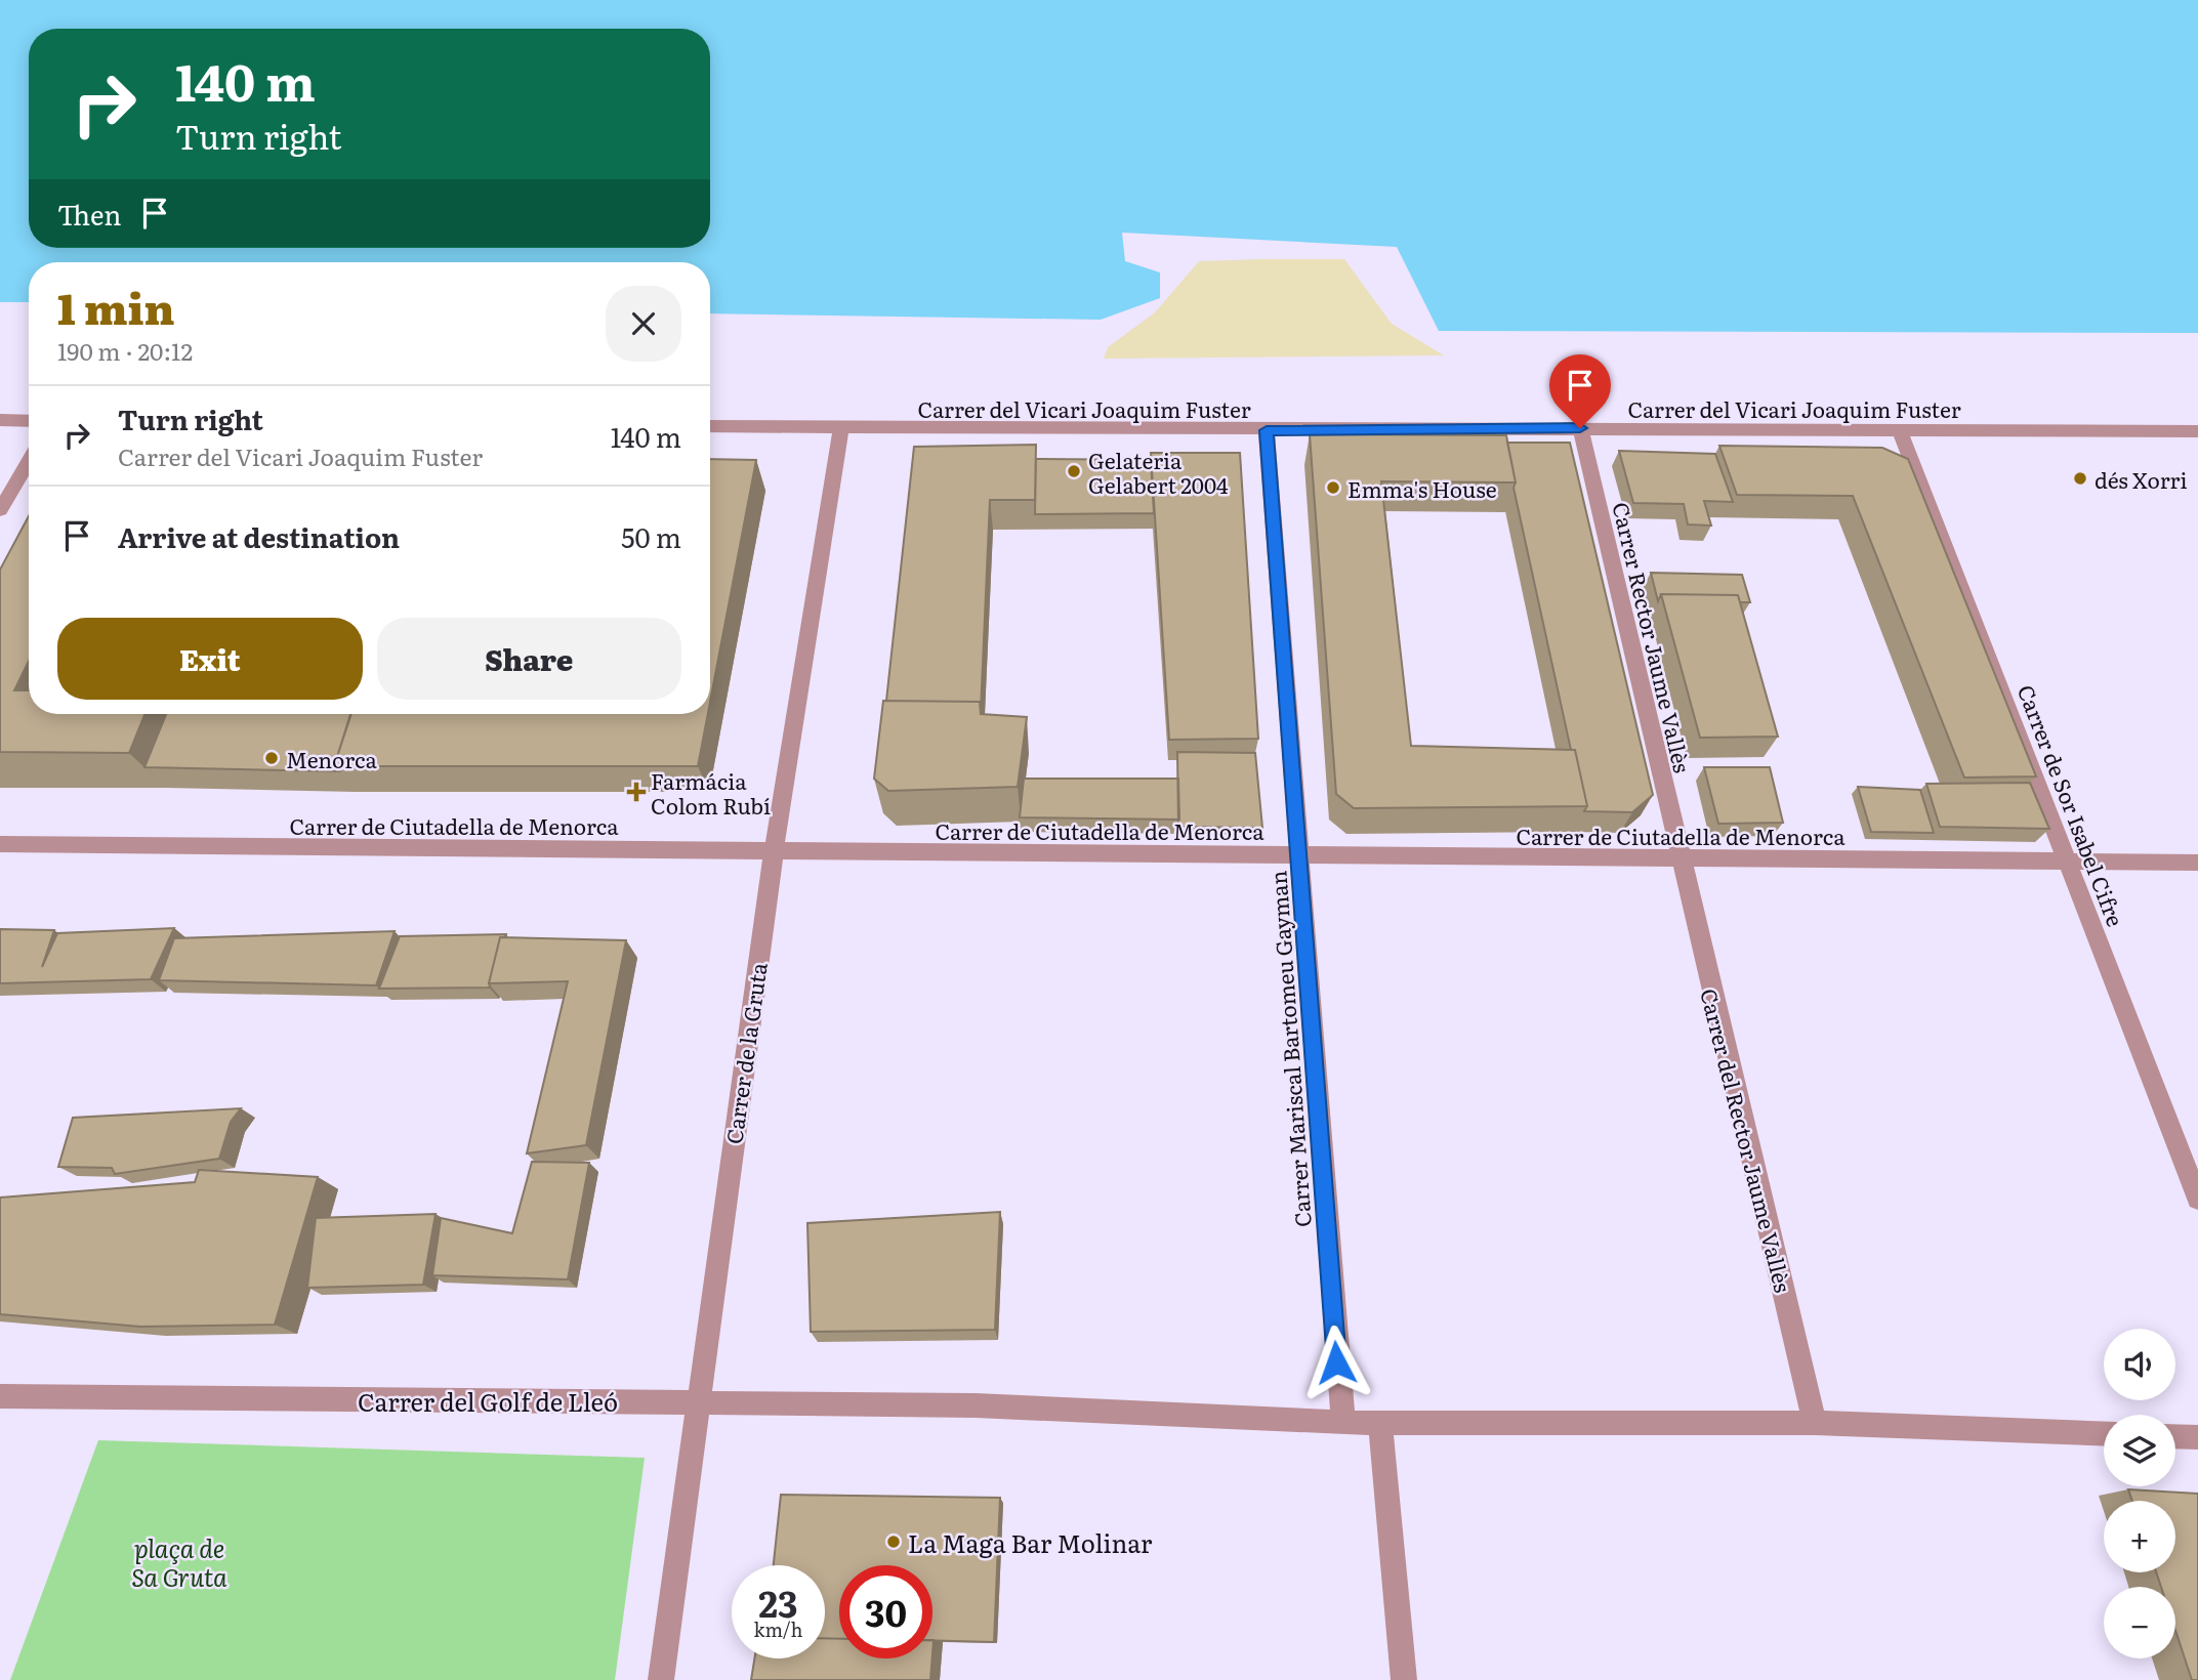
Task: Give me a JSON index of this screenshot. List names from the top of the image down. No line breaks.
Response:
{"streets":{"street":["Carrer del Vicari Joaquim Fuster","Carrer Rector Jaume Vallès","Carrer de Sor Isabel Cifre","Carrer de Ciutadella de Menorca","Carrer Mariscal Bartomeu Gayman","Carrer de la Gruta","Carrer del Rector Jaume Vallès","Carrer del Golf de Lleó"]},"crossings":[["Carrer del Vicari Joaquim Fuster","Carrer Rector Jaume Vallès"],["Carrer del Vicari Joaquim Fuster","Carrer de Sor Isabel Cifre"],["Carrer del Vicari Joaquim Fuster","Carrer Mariscal Bartomeu Gayman"],["Carrer del Vicari Joaquim Fuster","Carrer de la Gruta"],["Carrer Rector Jaume Vallès","Carrer de Ciutadella de Menorca"],["Carrer Rector Jaume Vallès","Carrer del Rector Jaume Vallès"],["Carrer de Sor Isabel Cifre","Carrer de Ciutadella de Menorca"],["Carrer de Ciutadella de Menorca","Carrer Mariscal Bartomeu Gayman"],["Carrer de Ciutadella de Menorca","Carrer de la Gruta"],["Carrer de Ciutadella de Menorca","Carrer del Rector Jaume Vallès"],["Carrer Mariscal Bartomeu Gayman","Carrer del Golf de Lleó"],["Carrer de la Gruta","Carrer del Golf de Lleó"],["Carrer del Rector Jaume Vallès","Carrer del Golf de Lleó"]],"parks":["plaça de Sa Gruta"],"places":{"other":["Gelateria Gelabert 2004","dés Xorri","Emma's House","Menorca","La Maga Bar Molinar"],"health":["Farmácia Colom Rubí"]},"page":{"turn":["140 m","Turn right"],"then":"Then","heading":["1 min","190 m · 20:12"],"list":[{"name":"Turn right","note":"Carrer del Vicari Joaquim Fuster","value":"140 m"},{"name":"Arrive at destination","value":"50 m"}],"buttons":["Exit","Share"],"map_buttons":["+","−"],"speed":"23 km/h","limit":"30"}}
